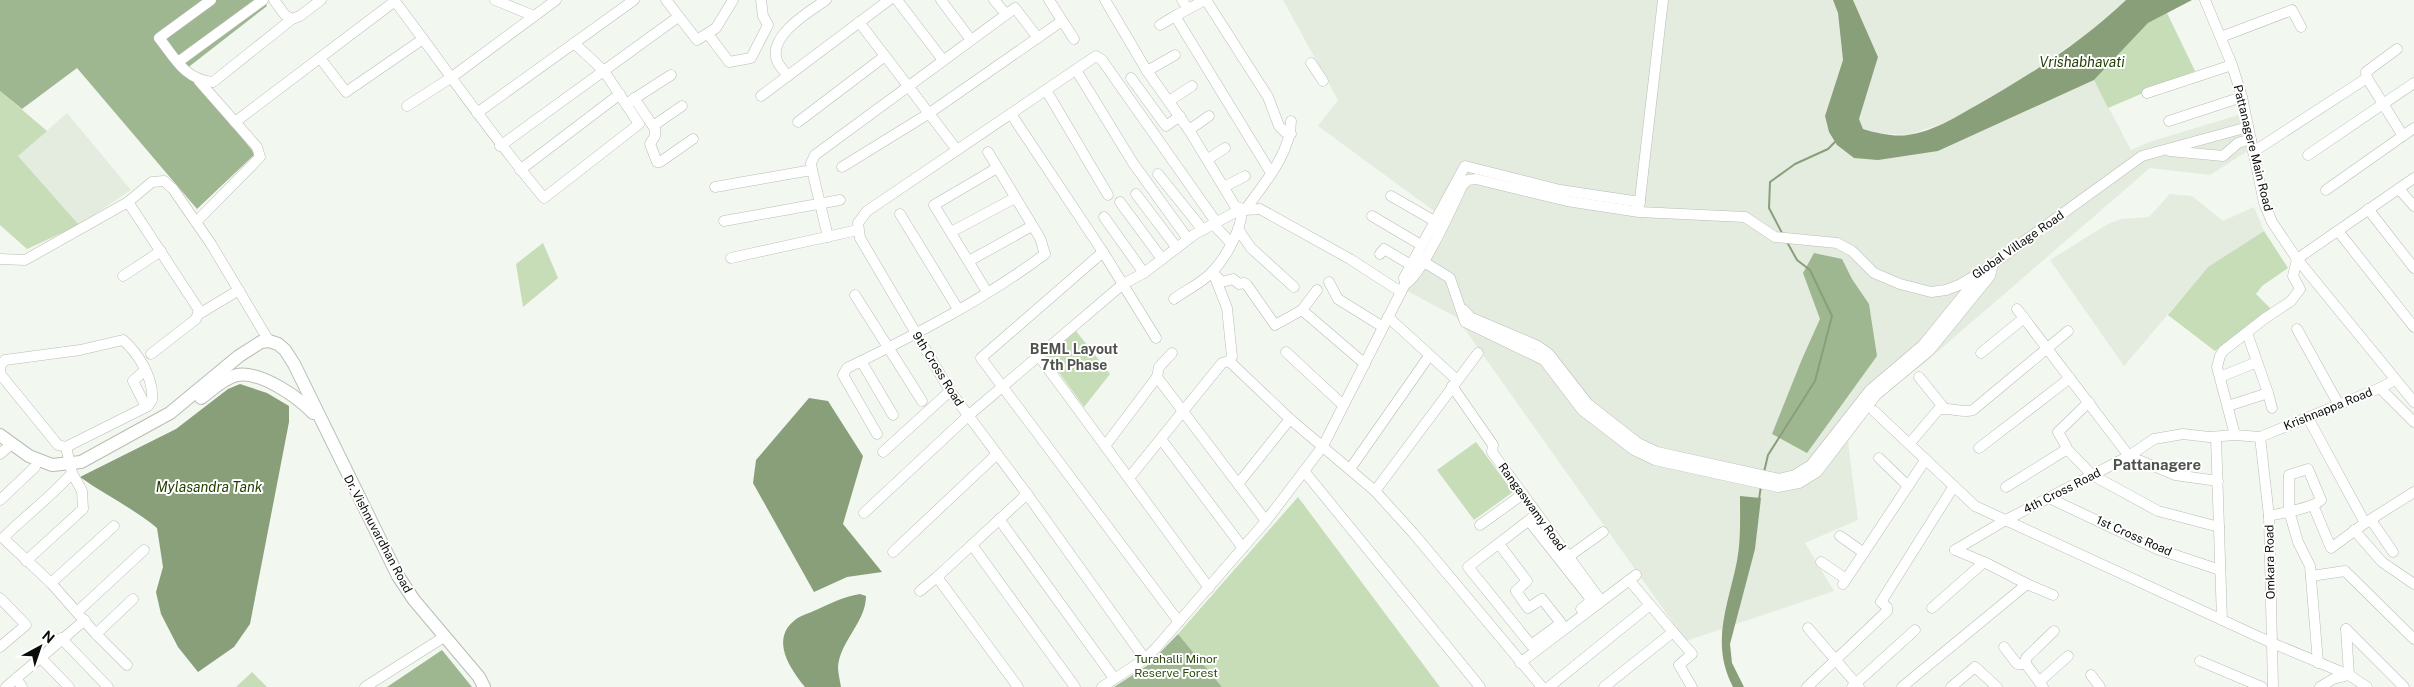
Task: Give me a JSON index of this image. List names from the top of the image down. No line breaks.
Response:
{"streets":{"main road":["Dr. Vishnuvardhan Road"],"street":["Pattanagere Main Road","Global Village Road","9th Cross Road","Krishnappa Road","4th Cross Road","Rangaswamy Road","1st Cross Road","Omkara Road"]},"crossings":[["Pattanagere Main Road","Global Village Road"],["Pattanagere Main Road","Krishnappa Road"],["Krishnappa Road","4th Cross Road"],["Krishnappa Road","Omkara Road"],["4th Cross Road","1st Cross Road"],["4th Cross Road","Omkara Road"]],"districts":["BEML Layout 7th Phase","Pattanagere"],"water":["Vrishabhavati","Mylasandra Tank"],"parks":["Turahalli Minor Reserve Forest"],"north":"top right"}
